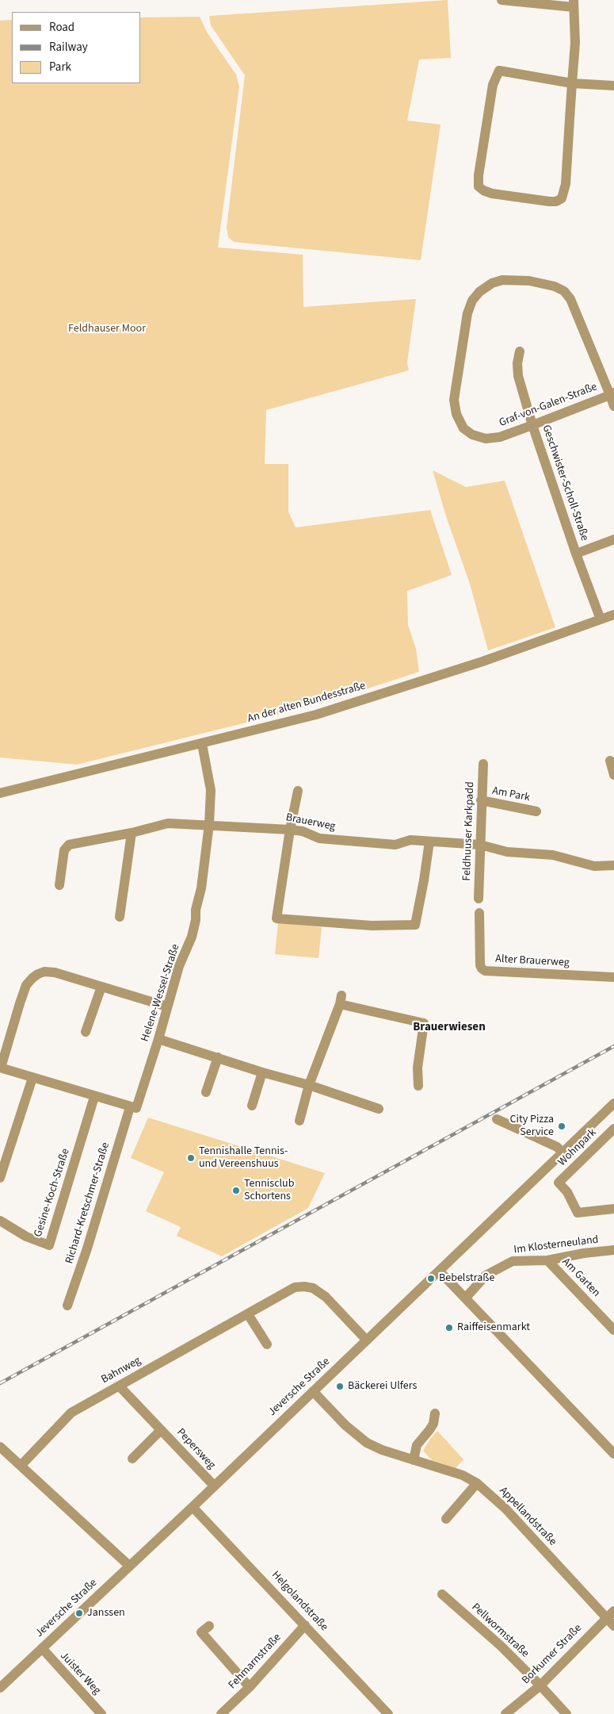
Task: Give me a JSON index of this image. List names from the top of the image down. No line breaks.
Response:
{"streets":{"street":["Graf-von-Galen-Straße","Geschwister-Scholl-Straße","An der alten Bundesstraße","Am Park","Brauerweg","Feldhuuser Karkpadd","Alter Brauerweg","Helene-Wessel-Straße","Wohnpark","Gesine-Koch-Straße","Richard-Kretschmer-Straße","Im Klosterneuland","Am Garten","Bahnweg","Jeversche Straße","Pepersweg","Appellandstraße","Helgolandstraße","Pellwormstraße","Borkumer Straße","Fehmarnstraße","Juister Weg"]},"crossings":[["Graf-von-Galen-Straße","Geschwister-Scholl-Straße"],["Geschwister-Scholl-Straße","An der alten Bundesstraße"],["An der alten Bundesstraße","Helene-Wessel-Straße"],["Am Park","Feldhuuser Karkpadd"],["Brauerweg","Feldhuuser Karkpadd"],["Brauerweg","Helene-Wessel-Straße"],["Helene-Wessel-Straße","Richard-Kretschmer-Straße"],["Im Klosterneuland","Am Garten"],["Bahnweg","Jeversche Straße"],["Bahnweg","Pepersweg"],["Jeversche Straße","Pepersweg"],["Jeversche Straße","Appellandstraße"],["Jeversche Straße","Helgolandstraße"],["Jeversche Straße","Juister Weg"],["Appellandstraße","Borkumer Straße"],["Helgolandstraße","Fehmarnstraße"],["Pellwormstraße","Borkumer Straße"]],"districts":["Brauerwiesen"],"parks":["Feldhauser Moor"],"places":["City Pizza Service","Tennishalle Tennis- und Vereenshuus","Tennisclub Schortens","Bebelstraße","Raiffeisenmarkt","Bäckerei Ulfers","Janssen"],"legend":["Road","Railway","Park"]}
